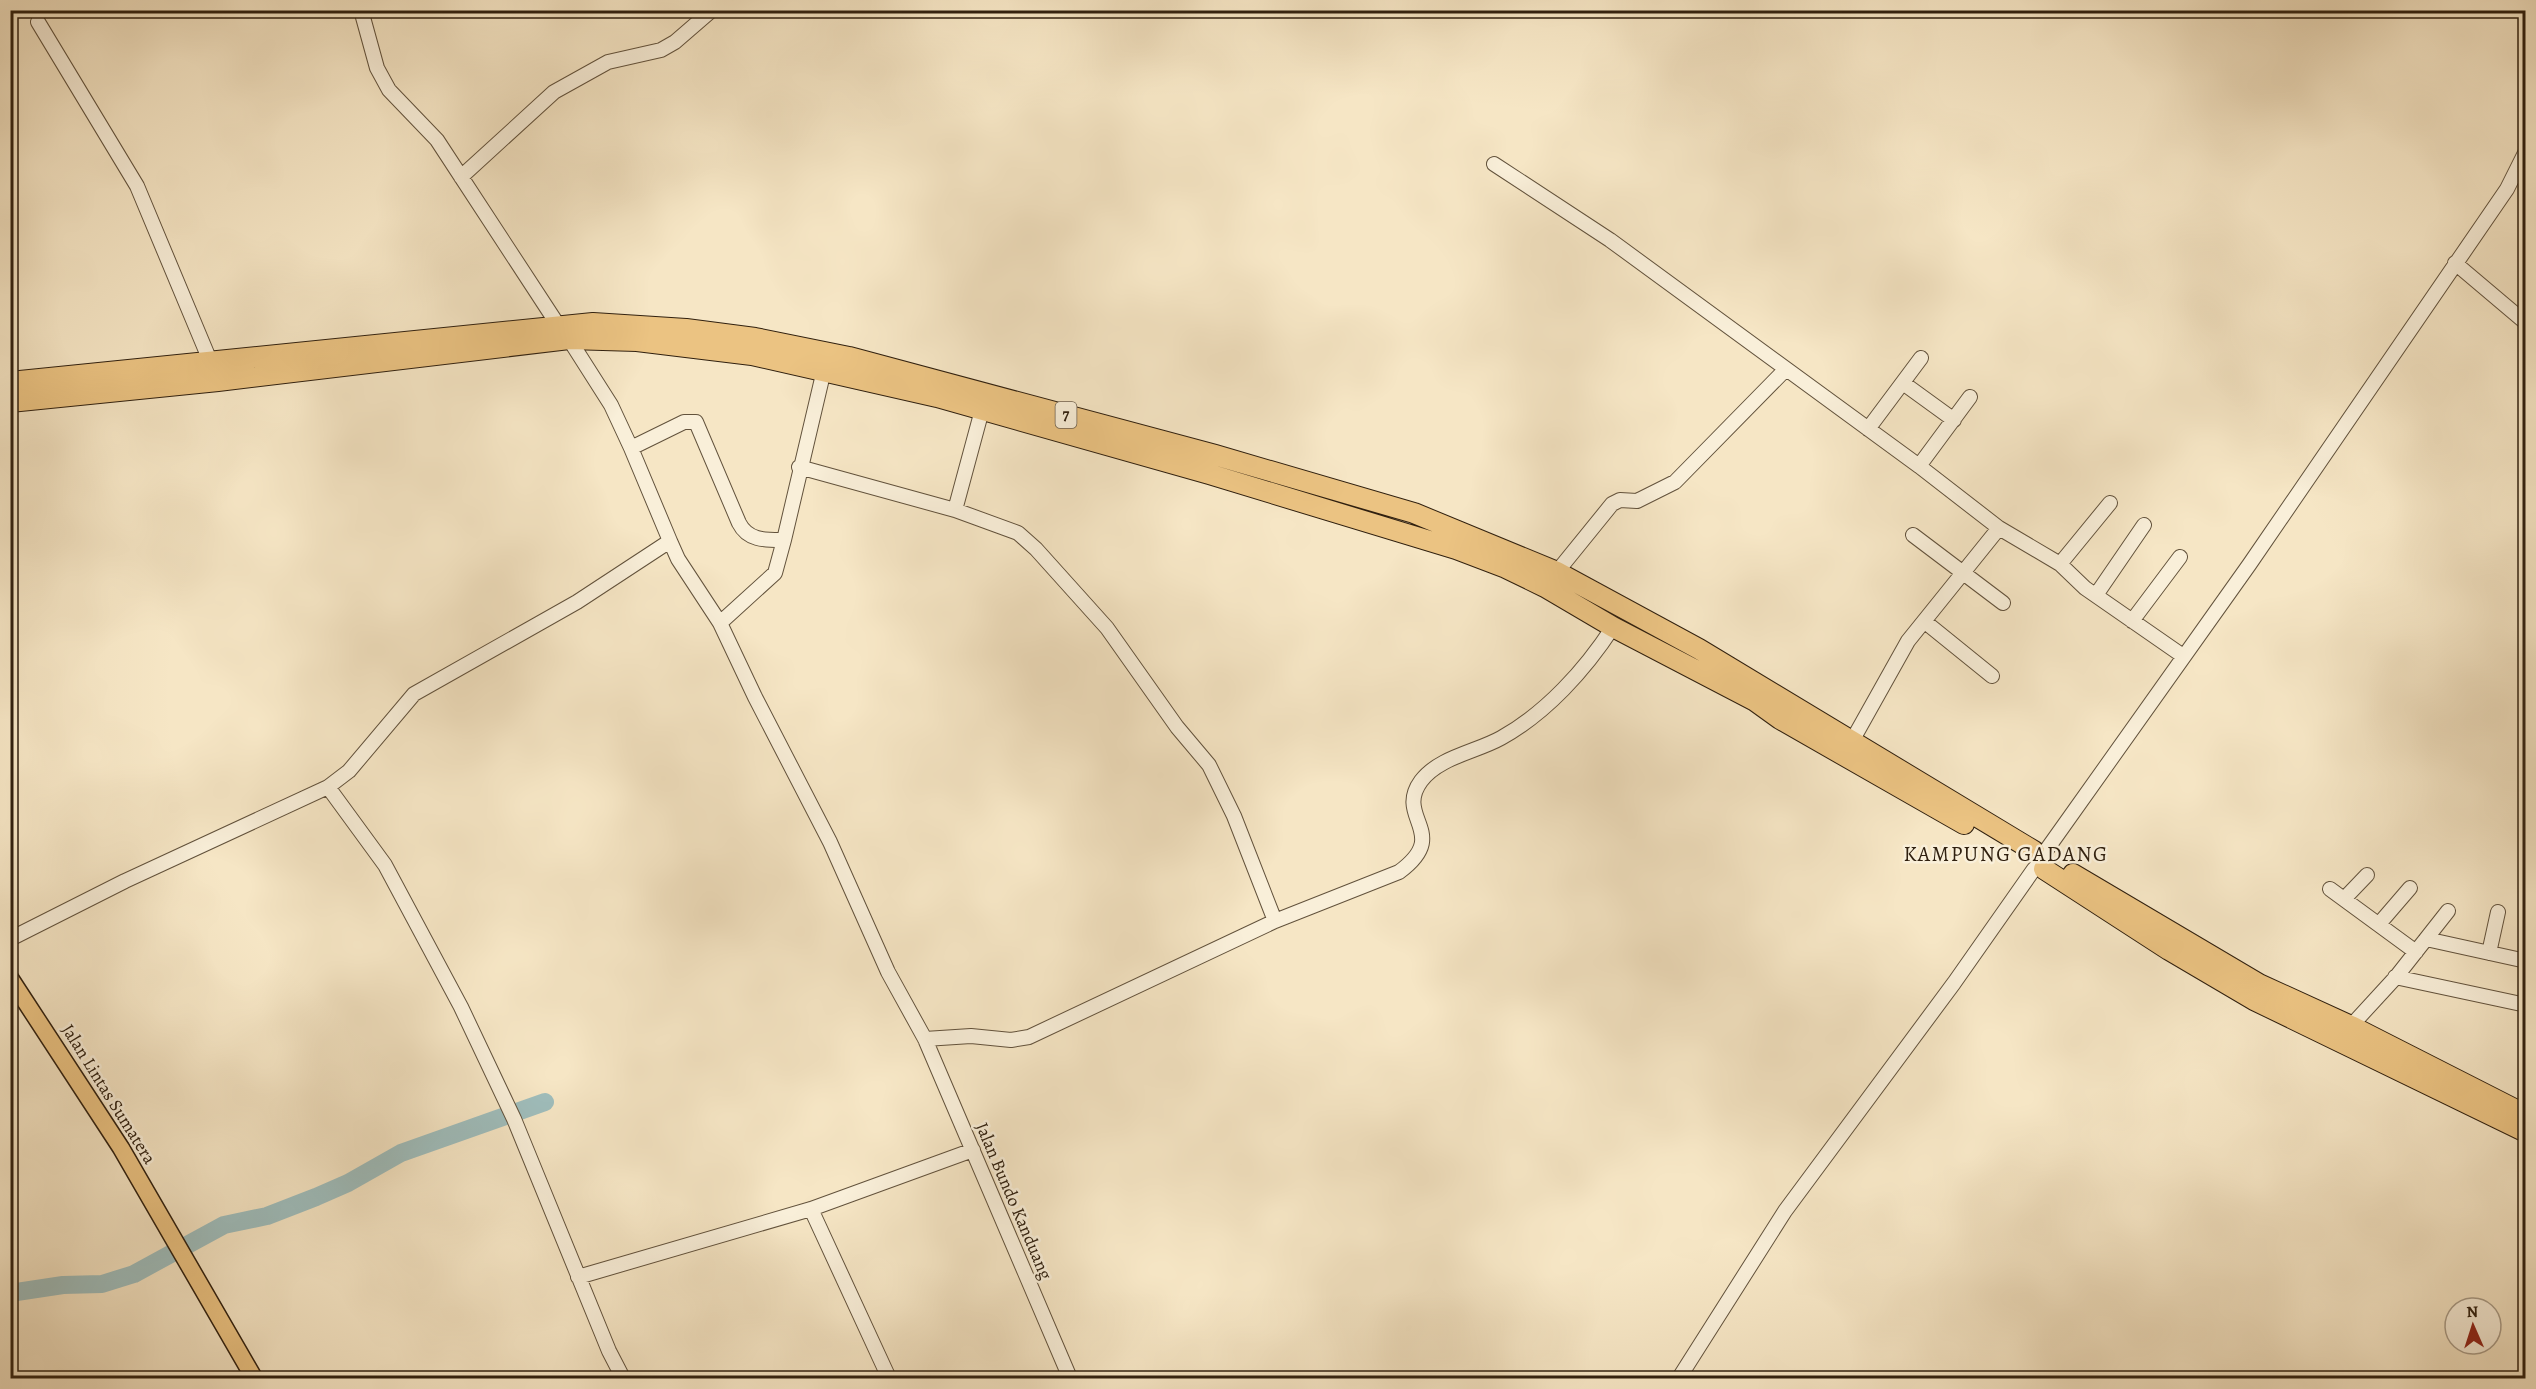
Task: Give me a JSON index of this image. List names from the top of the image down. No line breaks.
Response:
{"streets":{"highway":["7"],"main road":["Jalan Lintas Sumatera"],"street":["Jalan Bundo Kanduang"]},"crossings":[["7","Jalan Bundo Kanduang"]],"districts":["KAMPUNG GADANG"],"north":"top"}
